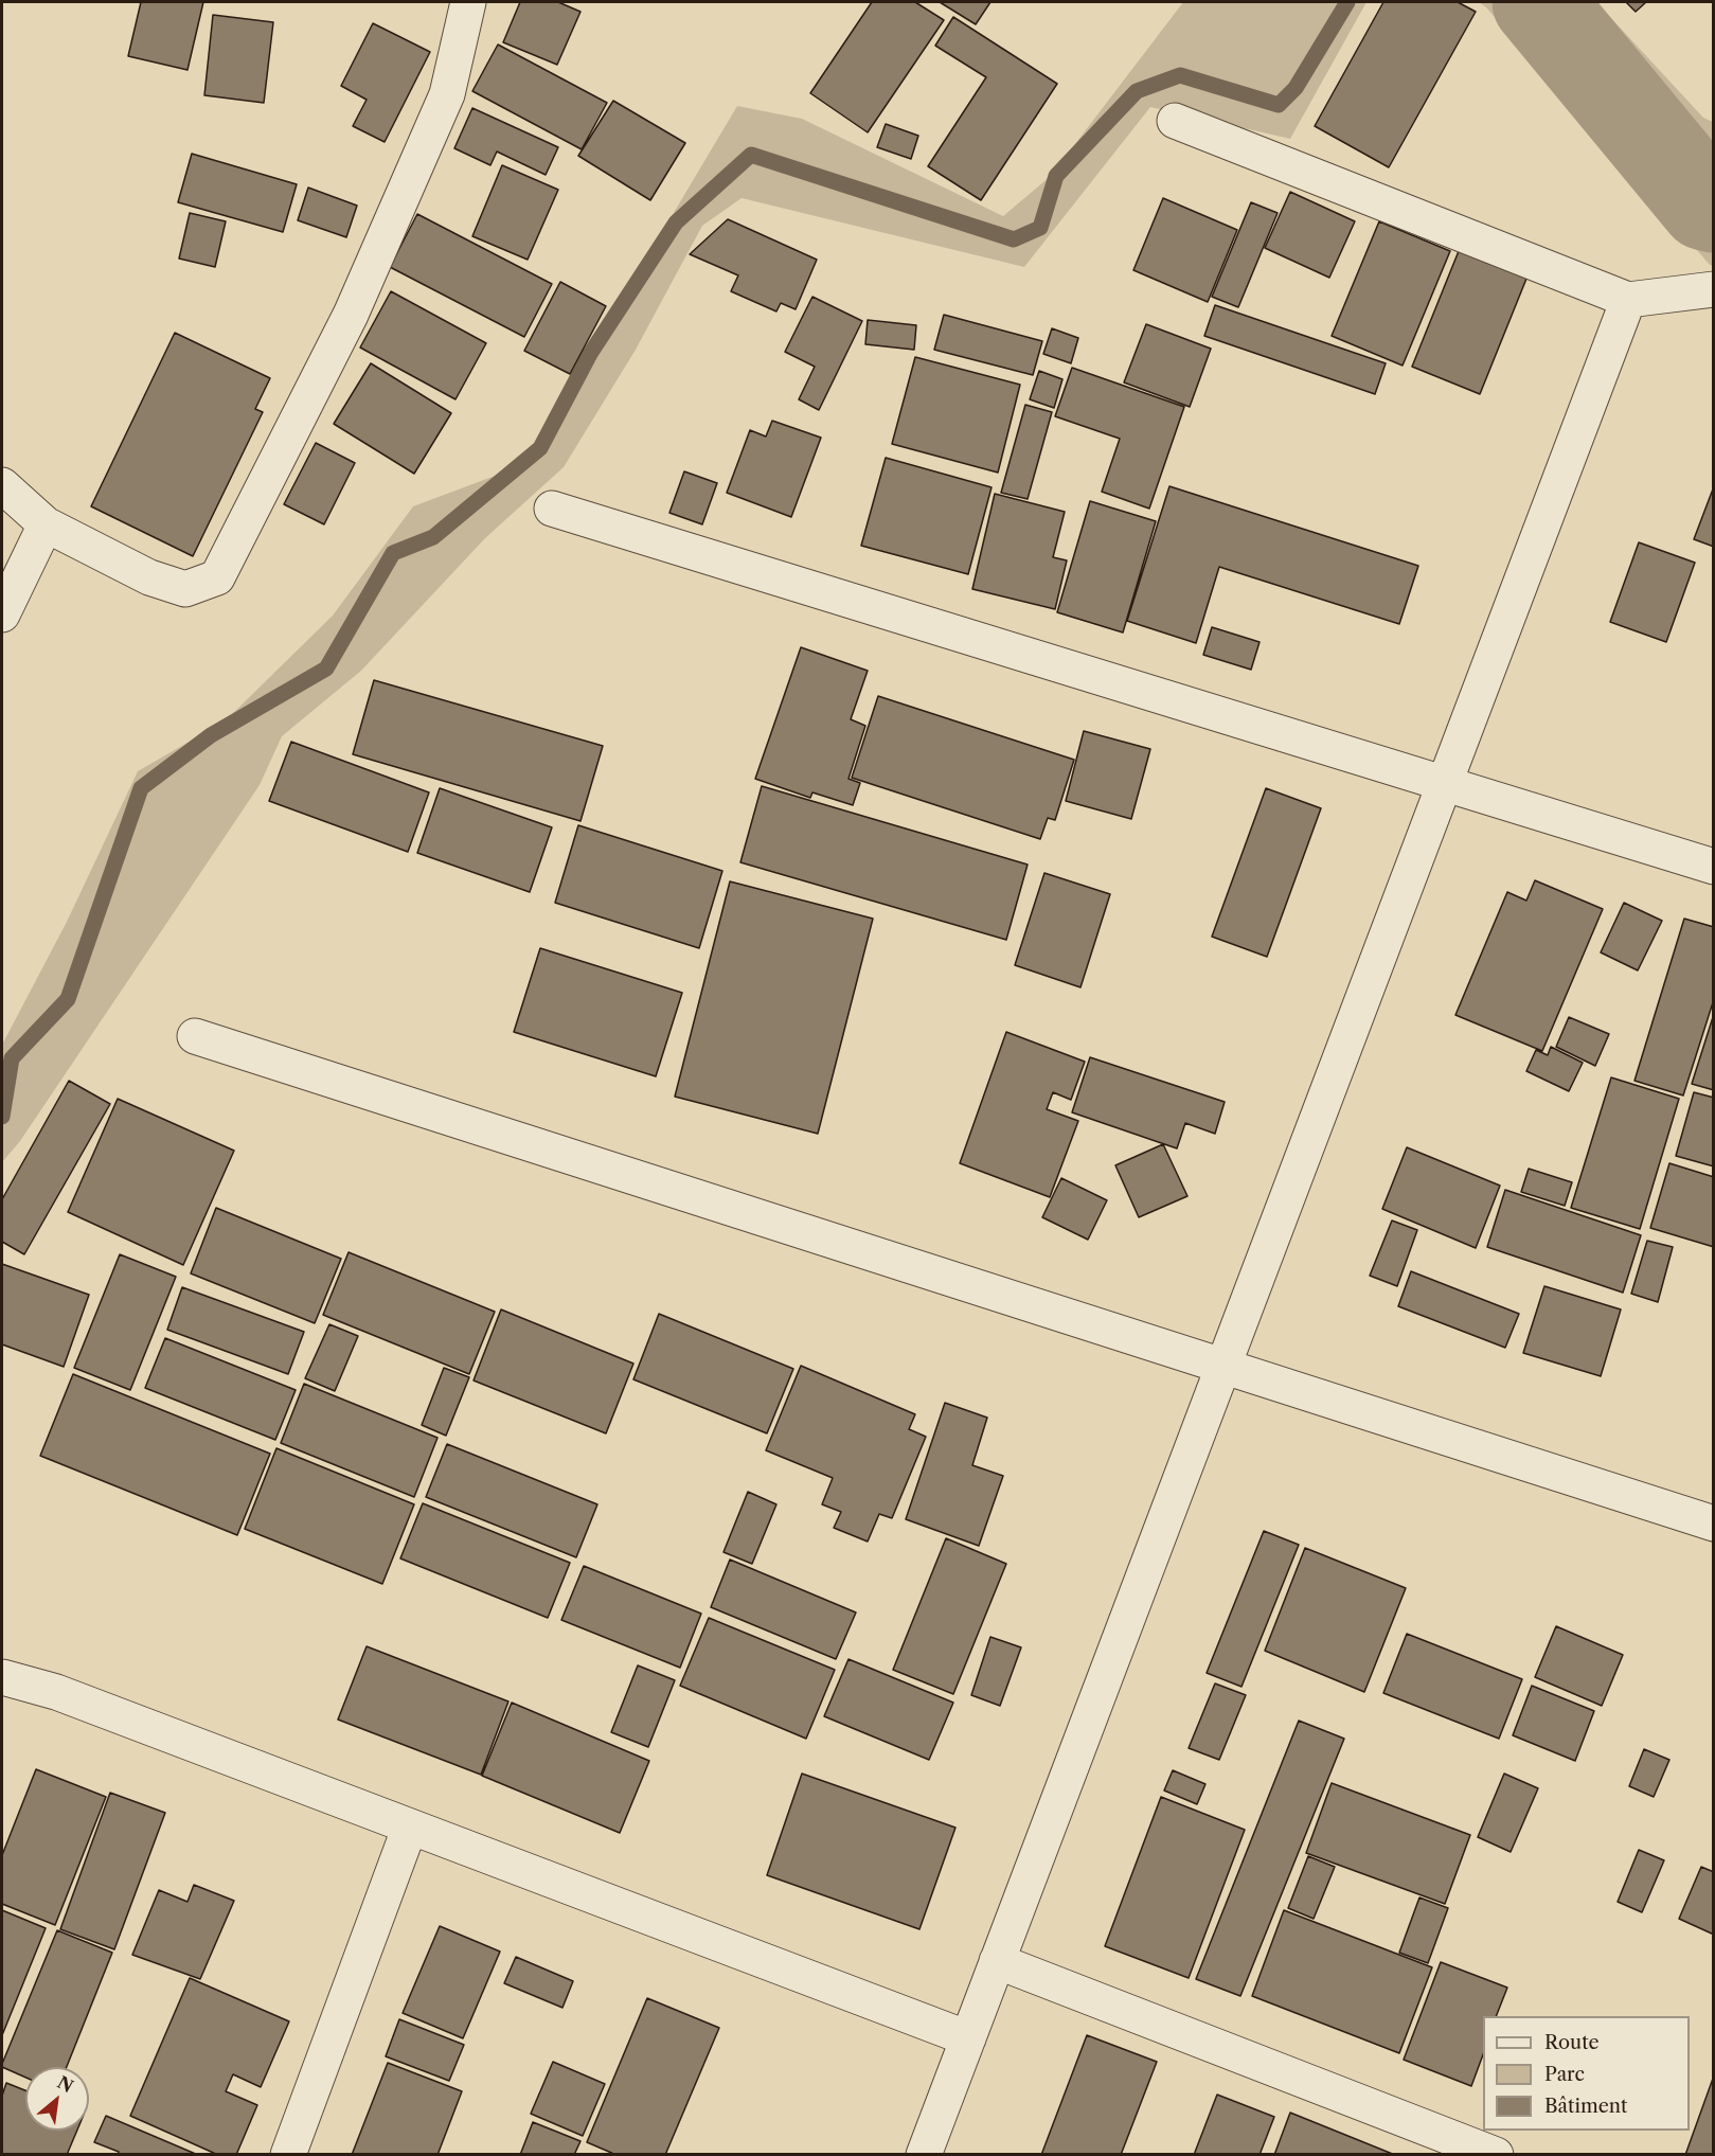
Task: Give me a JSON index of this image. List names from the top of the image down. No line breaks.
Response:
{"legend":["Route","Parc","Bâtiment"],"north":"top right"}
